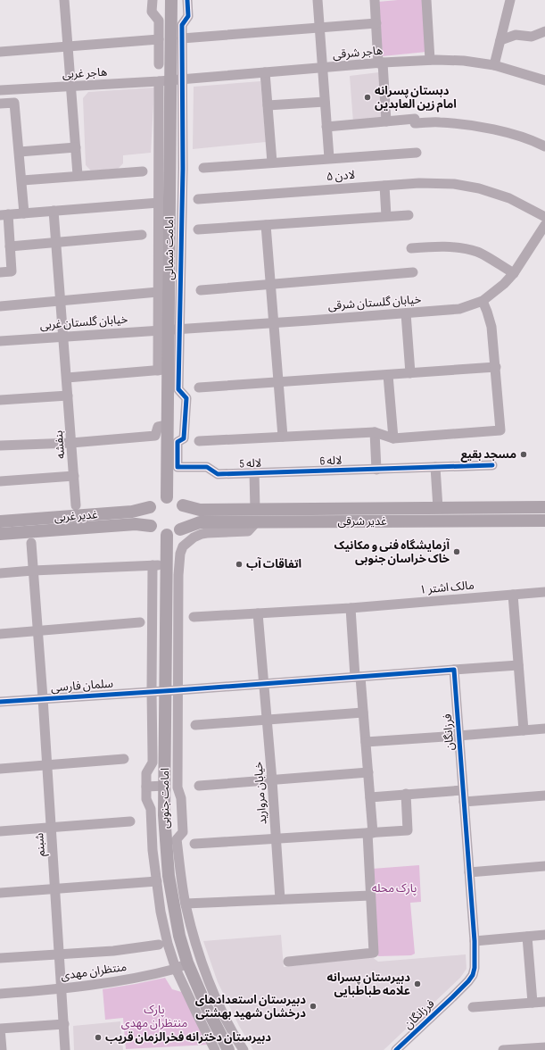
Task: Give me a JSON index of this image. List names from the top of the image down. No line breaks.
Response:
{"streets":{"main road":["امامت شمالی","غدیر غربی","غدیر شرقی","امامت جنوبی"],"street":["هاجر شرقی","هاجر غربی","لادن ۵","خیابان گلستان شرقی","خیابان گلستان غربی","بنفشه","لاله 6","لاله 5","مالک اشتر ۱","سلمان فارسی","فرزانگان","خیابان مروارید","شبنم","منتظران مهدی"]},"crossings":[["هاجر شرقی","هاجر غربی"],["هاجر شرقی","امامت شمالی"],["هاجر غربی","امامت شمالی"],["امامت شمالی","خیابان گلستان شرقی"],["امامت شمالی","خیابان گلستان غربی"],["امامت شمالی","لاله 5"],["امامت شمالی","غدیر غربی"],["امامت شمالی","غدیر شرقی"],["امامت شمالی","امامت جنوبی"],["خیابان گلستان شرقی","خیابان گلستان غربی"],["خیابان گلستان غربی","بنفشه"],["لاله 6","لاله 5"],["غدیر غربی","غدیر شرقی"],["غدیر غربی","امامت جنوبی"],["غدیر شرقی","امامت جنوبی"],["مالک اشتر ۱","خیابان مروارید"],["سلمان فارسی","امامت جنوبی"],["سلمان فارسی","شبنم"],["امامت جنوبی","منتظران مهدی"],["شبنم","منتظران مهدی"]],"parks":["پارک محله","پارک منتظران مهدی"],"places":["دبستان پسرانه امام زین العابدین","مسجد بقیع","آزمایشگاه فنی و مکانیک خاک خراسان جنوبی","اتفاقات آب","دبیرستان پسرانه علامه طباطبایی","دبیرستان استعدادهای درخشان شهید بهشتی","دبیرستان دخترانه فخرالزمان قریب"]}
